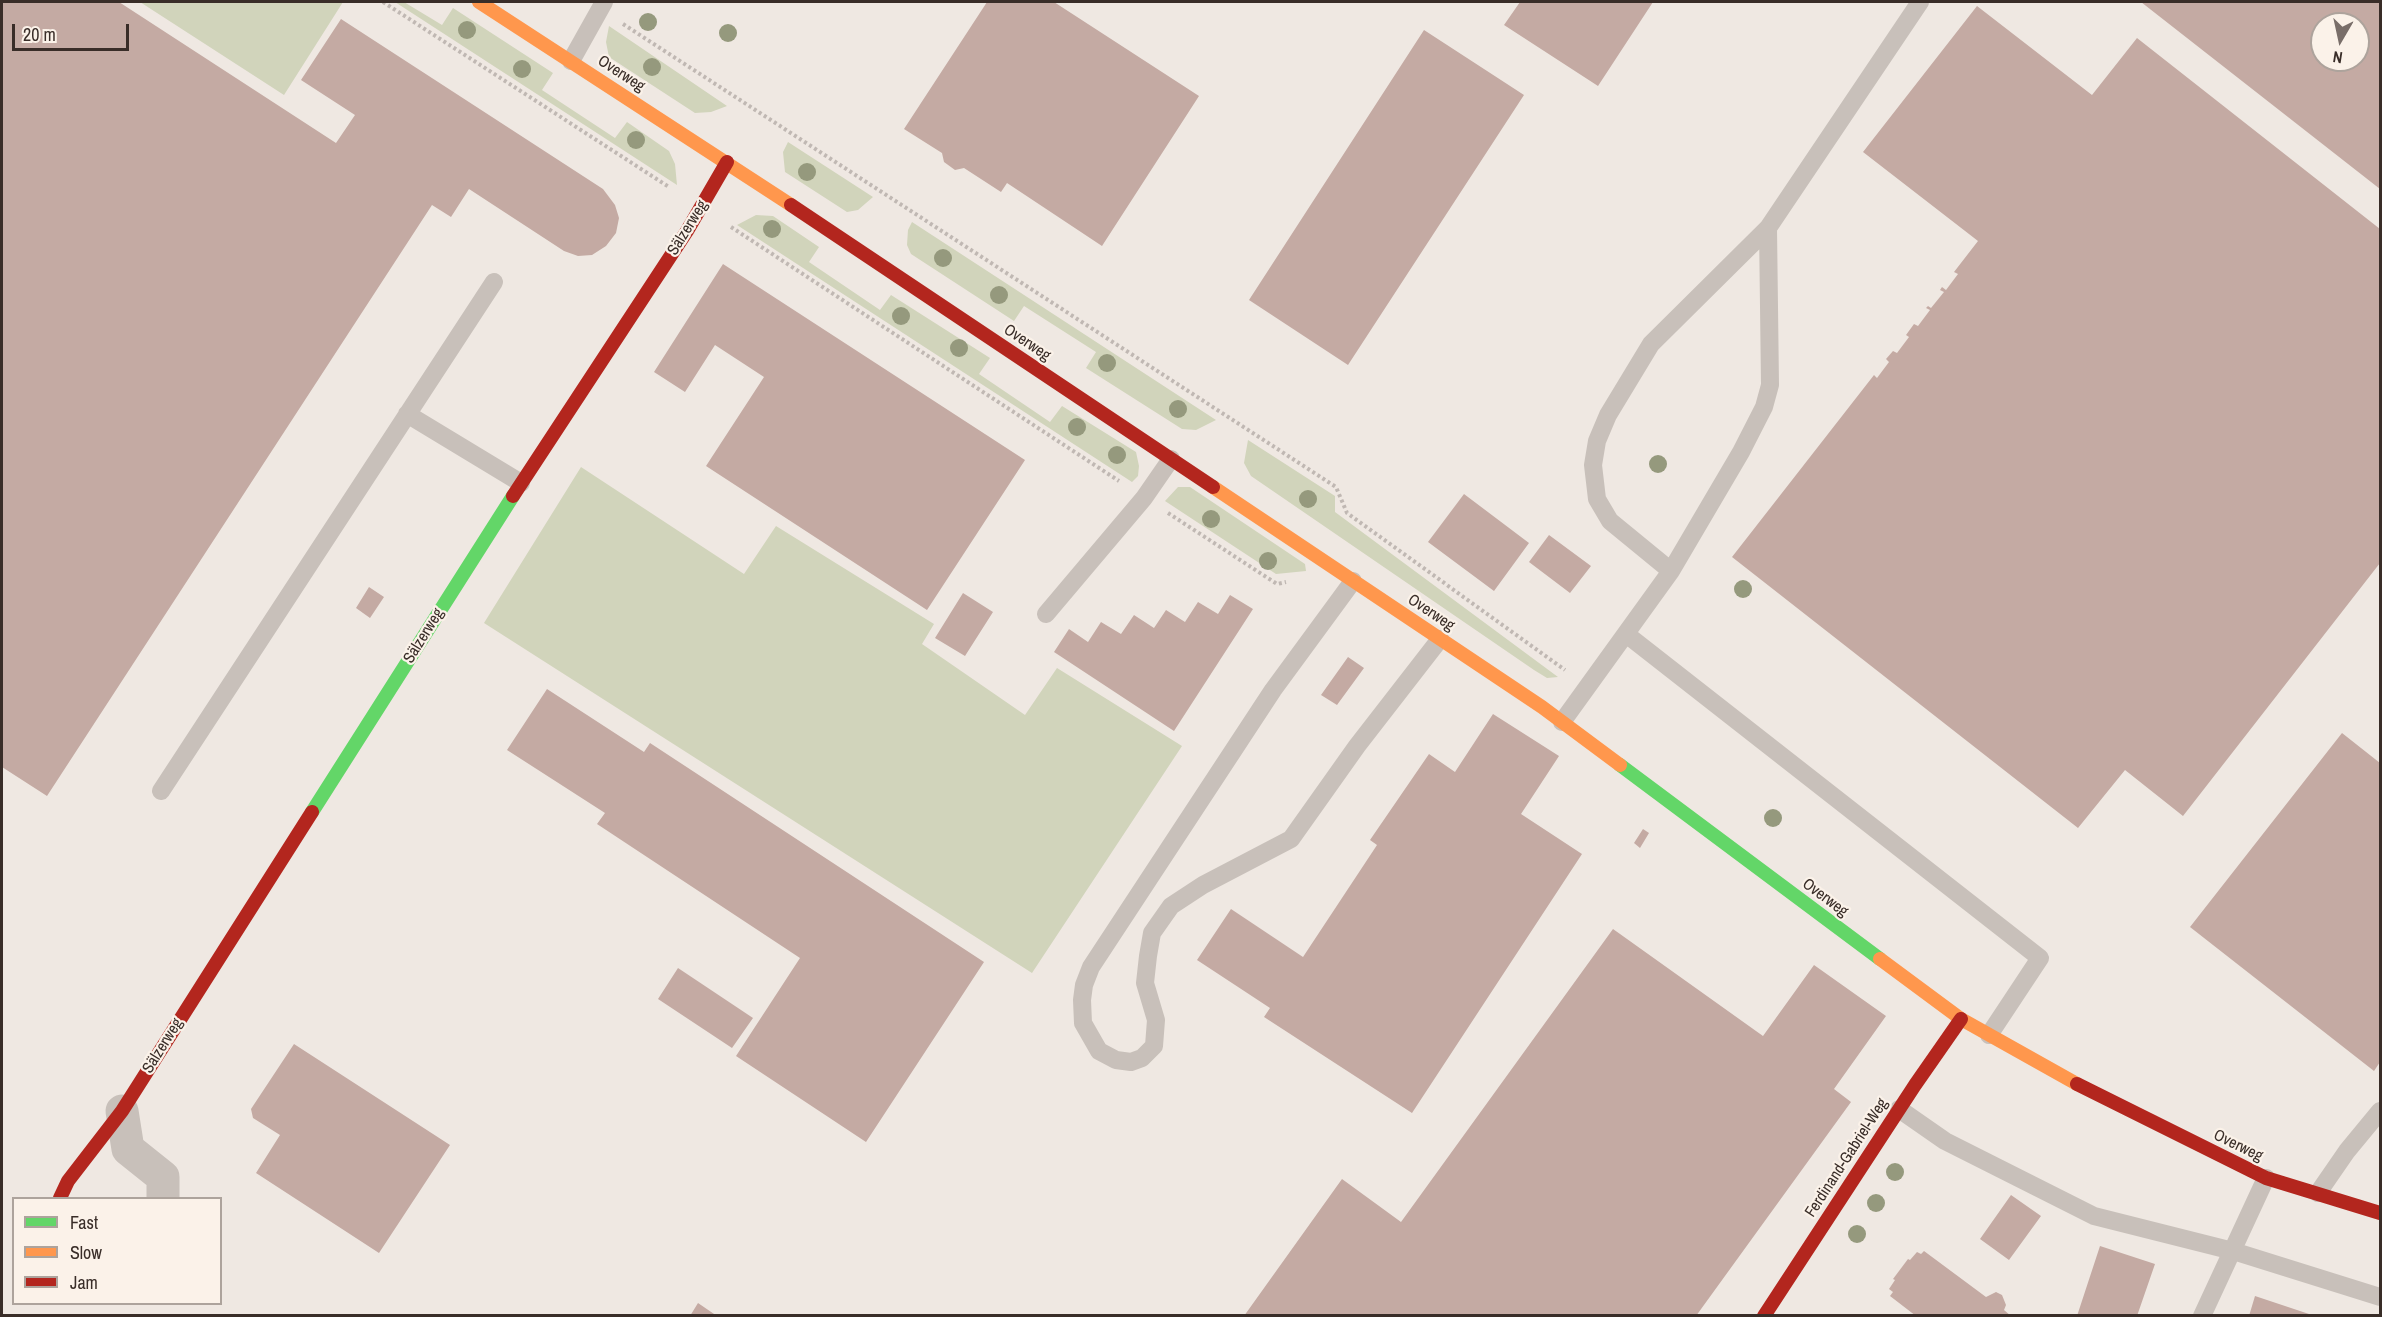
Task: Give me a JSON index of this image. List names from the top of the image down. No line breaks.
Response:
{"streets":{"street":["Overweg","Sälzerweg","Ferdinand-Gabriel-Weg"]},"crossings":[["Overweg","Sälzerweg"],["Overweg","Ferdinand-Gabriel-Weg"]],"legend":["Fast","Slow","Jam"],"scale_bar":"20 m","north":"bottom"}
